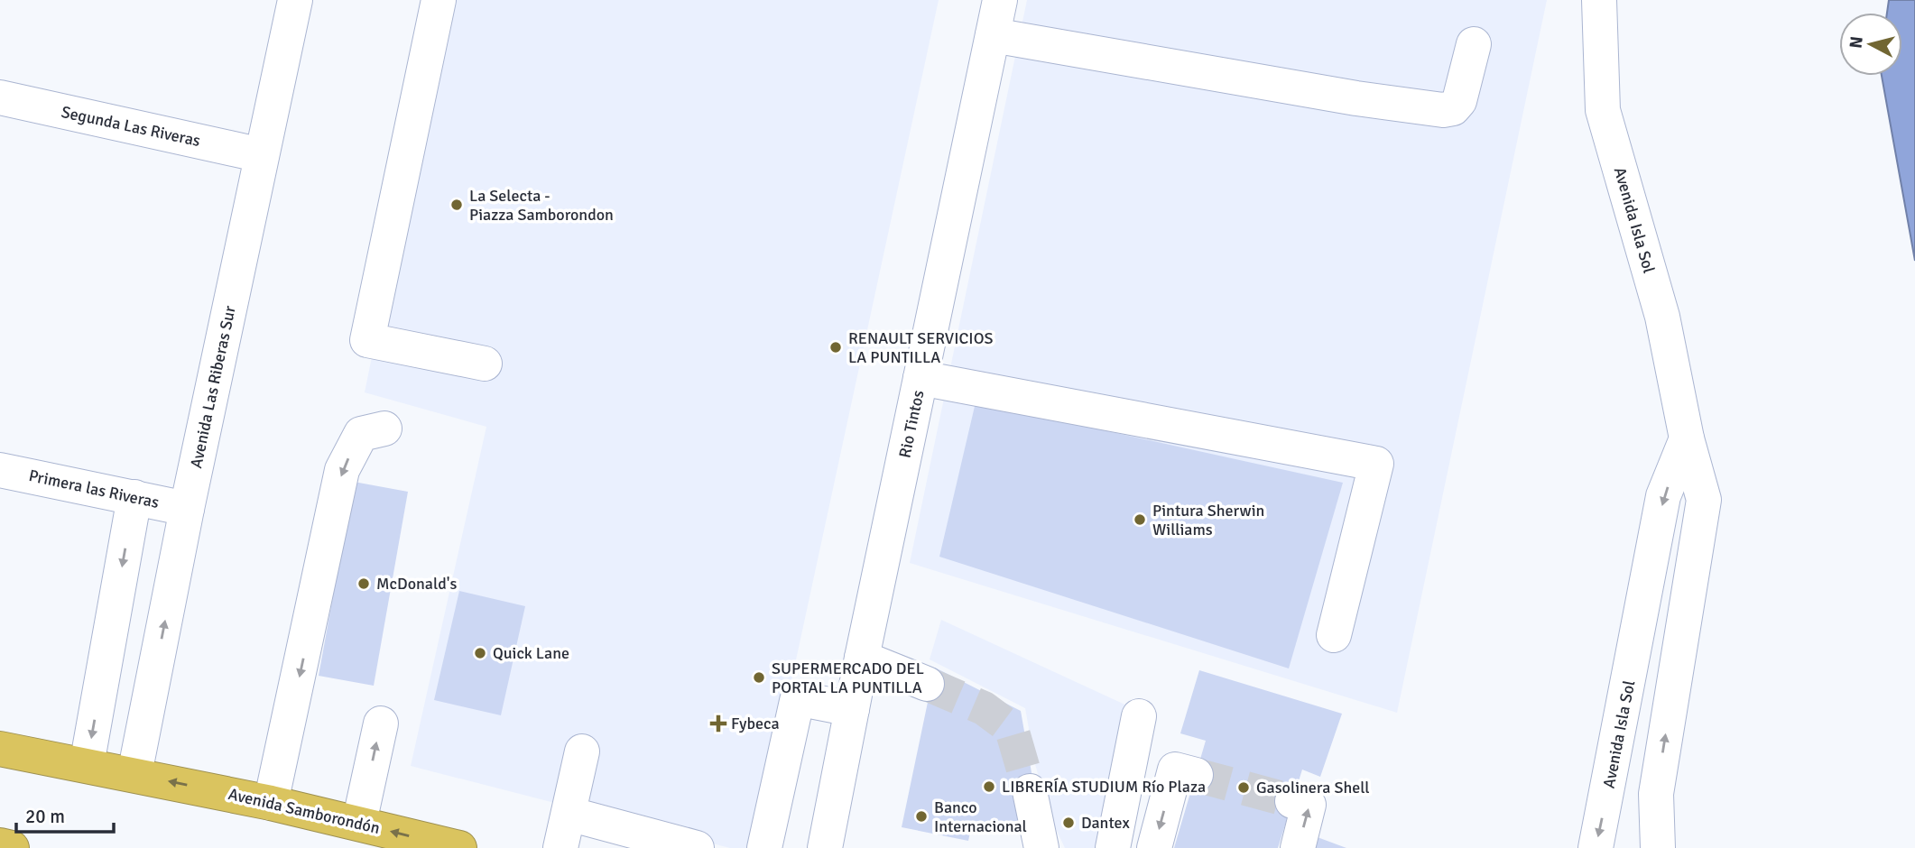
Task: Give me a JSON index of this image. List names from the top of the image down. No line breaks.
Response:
{"streets":{"highway":["Avenida Samborondón"],"street":["Segunda Las Riveras","Avenida Isla Sol","Avenida Las Riberas Sur","Rio Tintos","Primera las Riveras"]},"crossings":[["Segunda Las Riveras","Avenida Las Riberas Sur"],["Avenida Las Riberas Sur","Primera las Riveras"],["Avenida Las Riberas Sur","Avenida Samborondón"]],"one_way":["Avenida Samborondón"],"places":{"other":["La Selecta - Piazza Samborondon","RENAULT SERVICIOS LA PUNTILLA","Pintura Sherwin Williams","McDonald's","Quick Lane","SUPERMERCADO DEL PORTAL LA PUNTILLA","LIBRERÍA STUDIUM Río Plaza","Gasolinera Shell","Banco Internacional","Dantex"],"health":["Fybeca"]},"scale_bar":"20 m","north":"left"}
